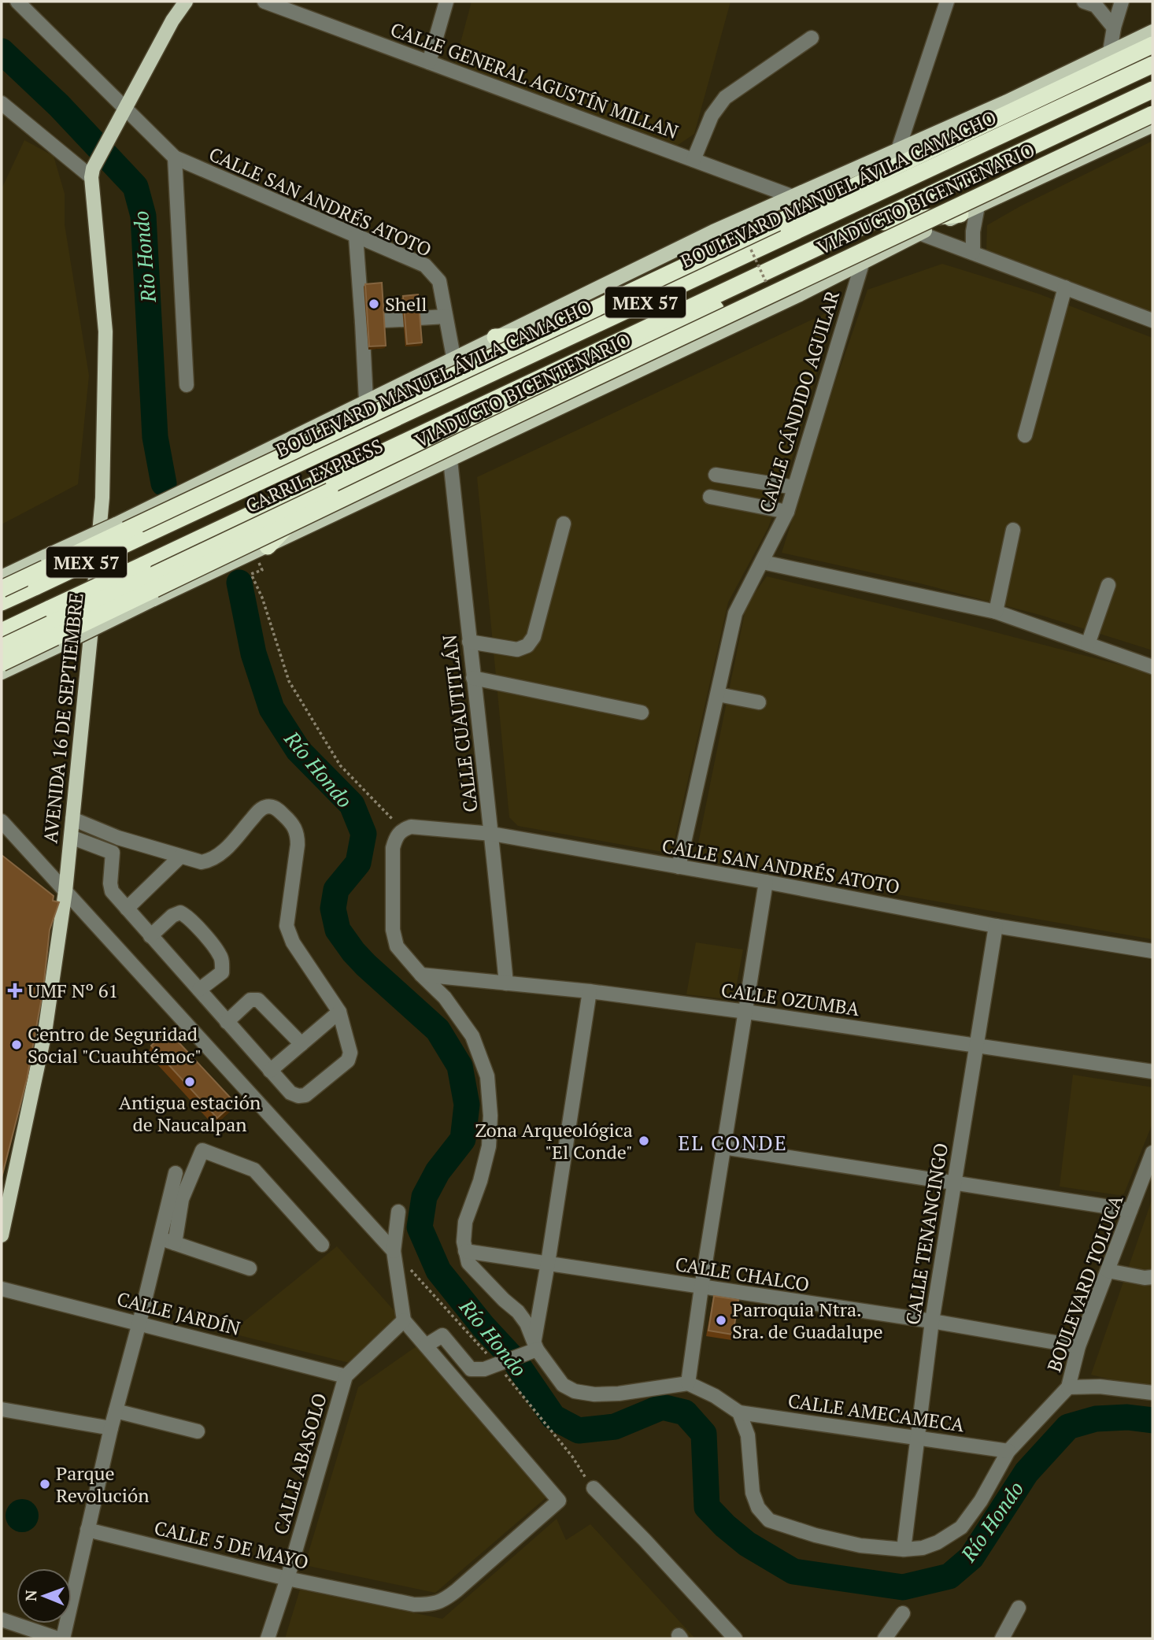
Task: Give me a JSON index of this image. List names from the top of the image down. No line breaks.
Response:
{"streets":{"highway":["BOULEVARD MANUEL ÁVILA CAMACHO","VIADUCTO BICENTENARIO","MEX 57","CARRIL EXPRESS"],"main road":["AVENIDA 16 DE SEPTIEMBRE"],"street":["CALLE GENERAL AGUSTÍN MILLAN","CALLE SAN ANDRÉS ATOTO","CALLE CÁNDIDO AGUILAR","CALLE CUAUTITLÁN","CALLE OZUMBA","CALLE TENANCINGO","CALLE CHALCO","BOULEVARD TOLUCA","CALLE JARDÍN","CALLE AMECAMECA","CALLE ABASOLO","CALLE 5 DE MAYO"]},"crossings":[["CALLE SAN ANDRÉS ATOTO","CALLE CÁNDIDO AGUILAR"],["CALLE SAN ANDRÉS ATOTO","CALLE CUAUTITLÁN"],["CALLE SAN ANDRÉS ATOTO","CALLE TENANCINGO"],["CALLE CUAUTITLÁN","CALLE OZUMBA"],["CALLE OZUMBA","CALLE TENANCINGO"],["CALLE TENANCINGO","CALLE CHALCO"],["CALLE TENANCINGO","BOULEVARD TOLUCA"],["CALLE TENANCINGO","CALLE AMECAMECA"],["CALLE CHALCO","BOULEVARD TOLUCA"],["BOULEVARD TOLUCA","CALLE AMECAMECA"],["CALLE JARDÍN","CALLE ABASOLO"],["CALLE ABASOLO","CALLE 5 DE MAYO"]],"districts":["EL CONDE"],"water":["Rio Hondo","Río Hondo"],"places":{"other":["Shell","Centro de Seguridad Social \"Cuauhtémoc\"","Antigua estación de Naucalpan","Zona Arqueológica \"El Conde\"","Parroquia Ntra. Sra. de Guadalupe","Parque Revolución"],"health":["UMF Nº 61"]},"north":"left"}
